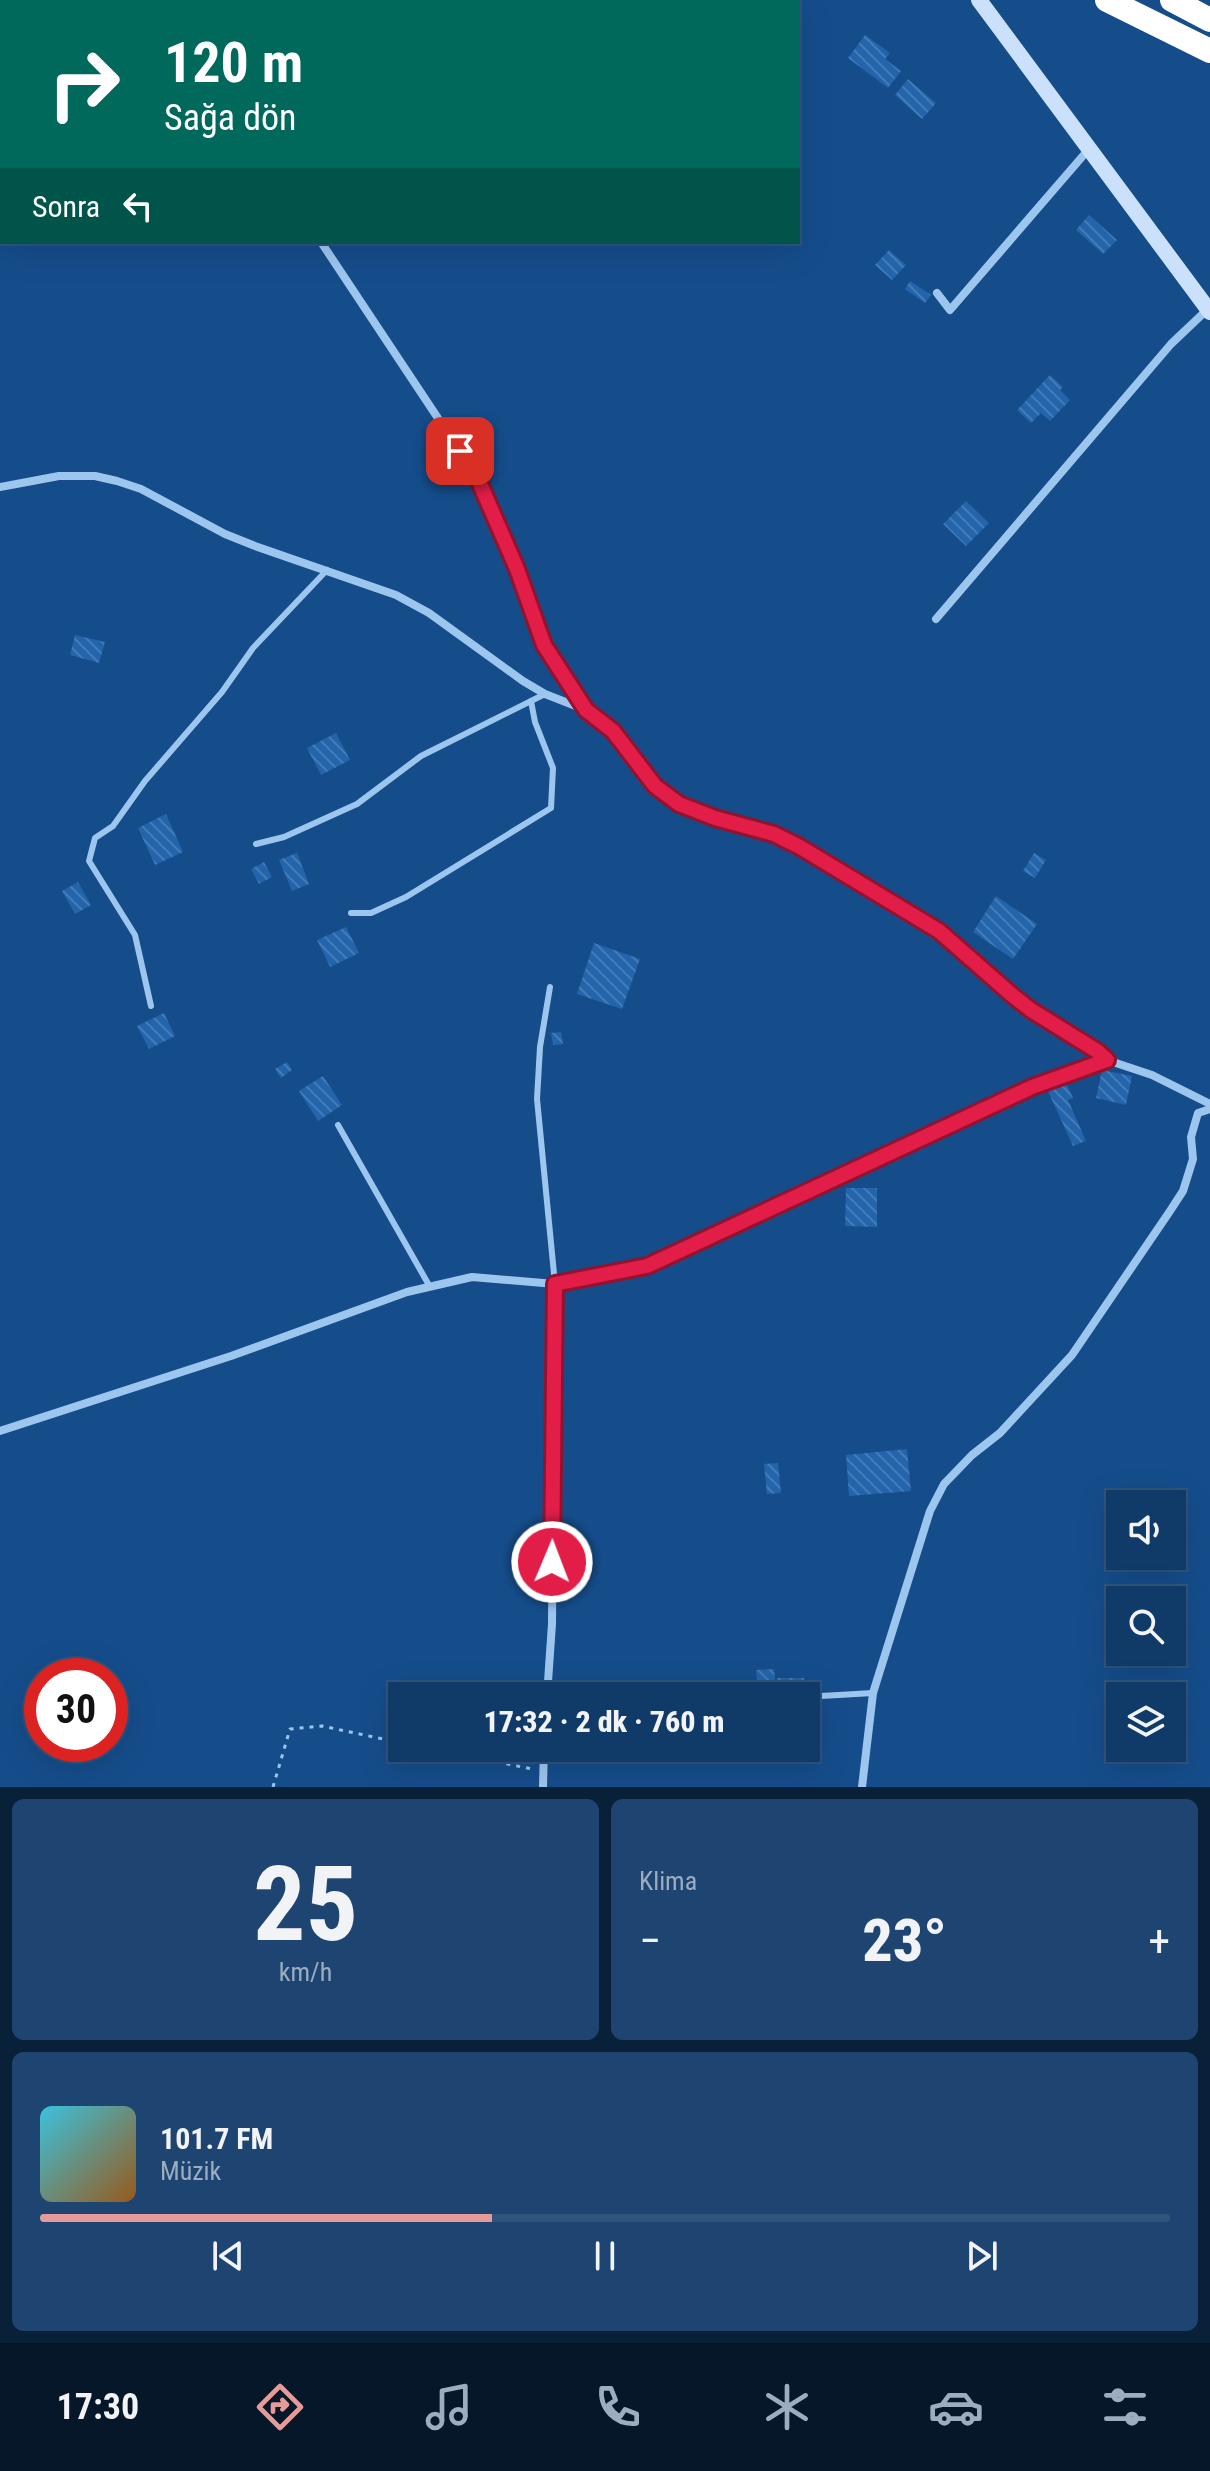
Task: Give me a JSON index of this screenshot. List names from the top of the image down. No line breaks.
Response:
{"page":{"turn":["120 m","Sağa dön"],"then":"Sonra","limit":"30","trip":"17:32 · 2 dk · 760 m","tile":[["25","km/h"],"Klima"],"heat":["−","23°","+"],"song":["101.7 FM","Müzik"],"tabs":"17:30"}}
